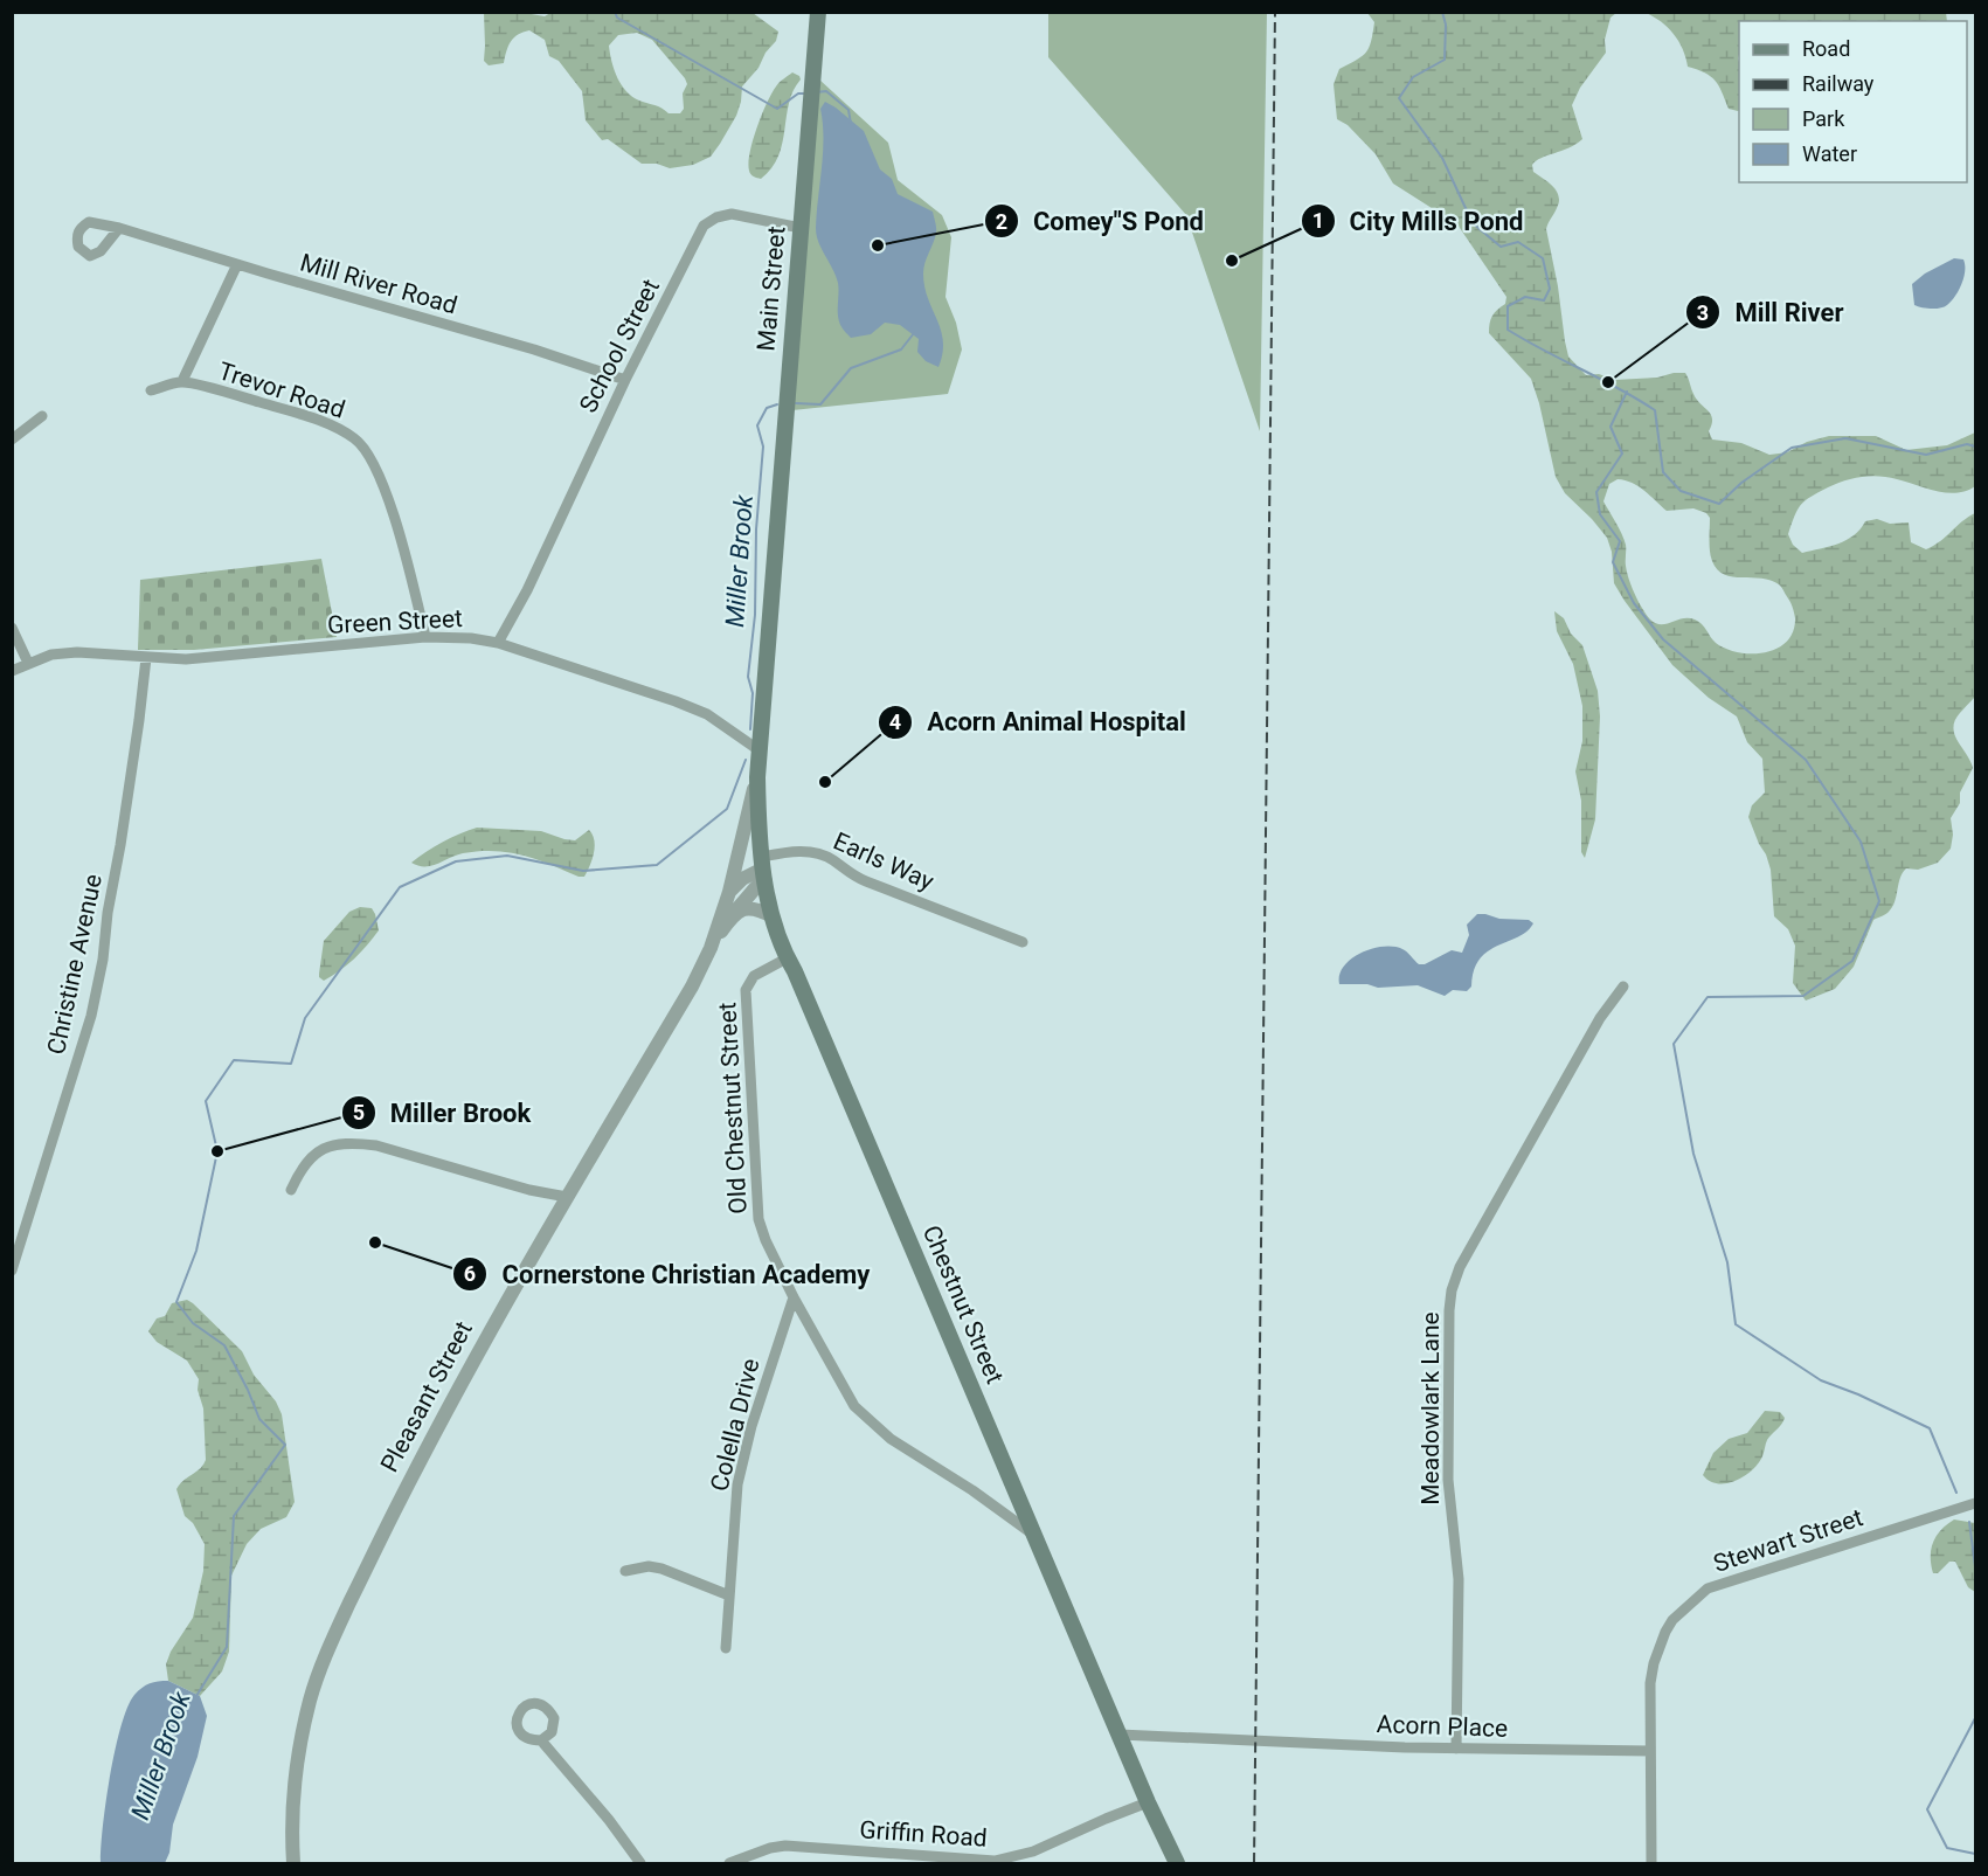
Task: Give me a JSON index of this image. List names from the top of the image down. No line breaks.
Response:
{"streets":{"main road":["Main Street","Chestnut Street"],"street":["Mill River Road","School Street","Trevor Road","Green Street","Earls Way","Christine Avenue","Old Chestnut Street","Pleasant Street","Meadowlark Lane","Colella Drive","Stewart Street","Acorn Place","Griffin Road"]},"crossings":[["Mill River Road","School Street"],["Main Street","School Street"],["Main Street","Green Street"],["Main Street","Chestnut Street"],["School Street","Green Street"],["Trevor Road","Green Street"],["Green Street","Christine Avenue"],["Green Street","Chestnut Street"],["Earls Way","Chestnut Street"],["Earls Way","Pleasant Street"],["Old Chestnut Street","Chestnut Street"],["Old Chestnut Street","Colella Drive"],["Chestnut Street","Pleasant Street"],["Chestnut Street","Acorn Place"],["Chestnut Street","Griffin Road"],["Meadowlark Lane","Acorn Place"],["Stewart Street","Acorn Place"]],"water":["Miller Brook"],"places":["Comey\"S Pond","City Mills Pond","Mill River","Acorn Animal Hospital","Miller Brook","Cornerstone Christian Academy"],"legend":["Road","Railway","Park","Water"]}
